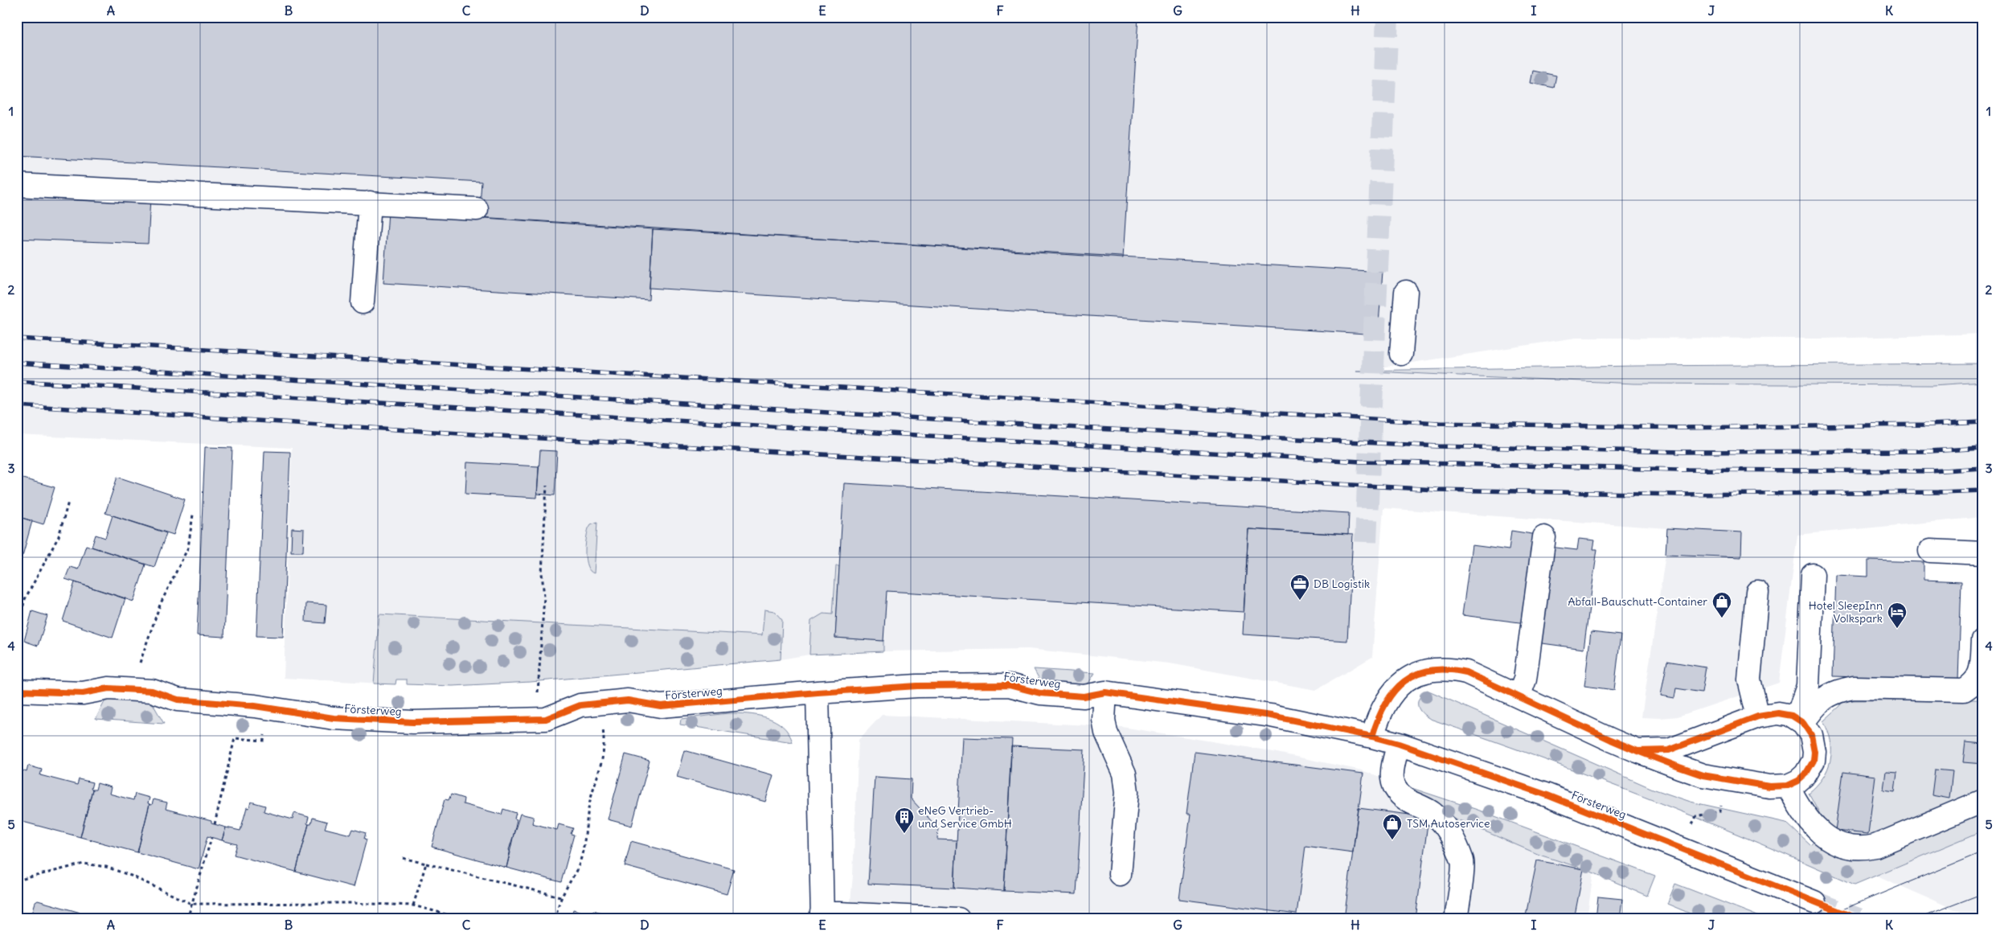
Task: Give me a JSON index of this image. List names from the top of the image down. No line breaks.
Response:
{"streets":{"street":["Försterweg"]},"places":{"office":["DB Logistik"],"shop":["Abfall-Bauschutt-Container","TSM Autoservice"],"hotel":["Hotel SleepInn Volkspark"],"building":["eNeG Vertrieb- und Service GmbH"]},"grid":{"columns":["A","B","C","D","E","F","G","H","I","J","K"],"rows":["1","2","3","4","5"]}}
